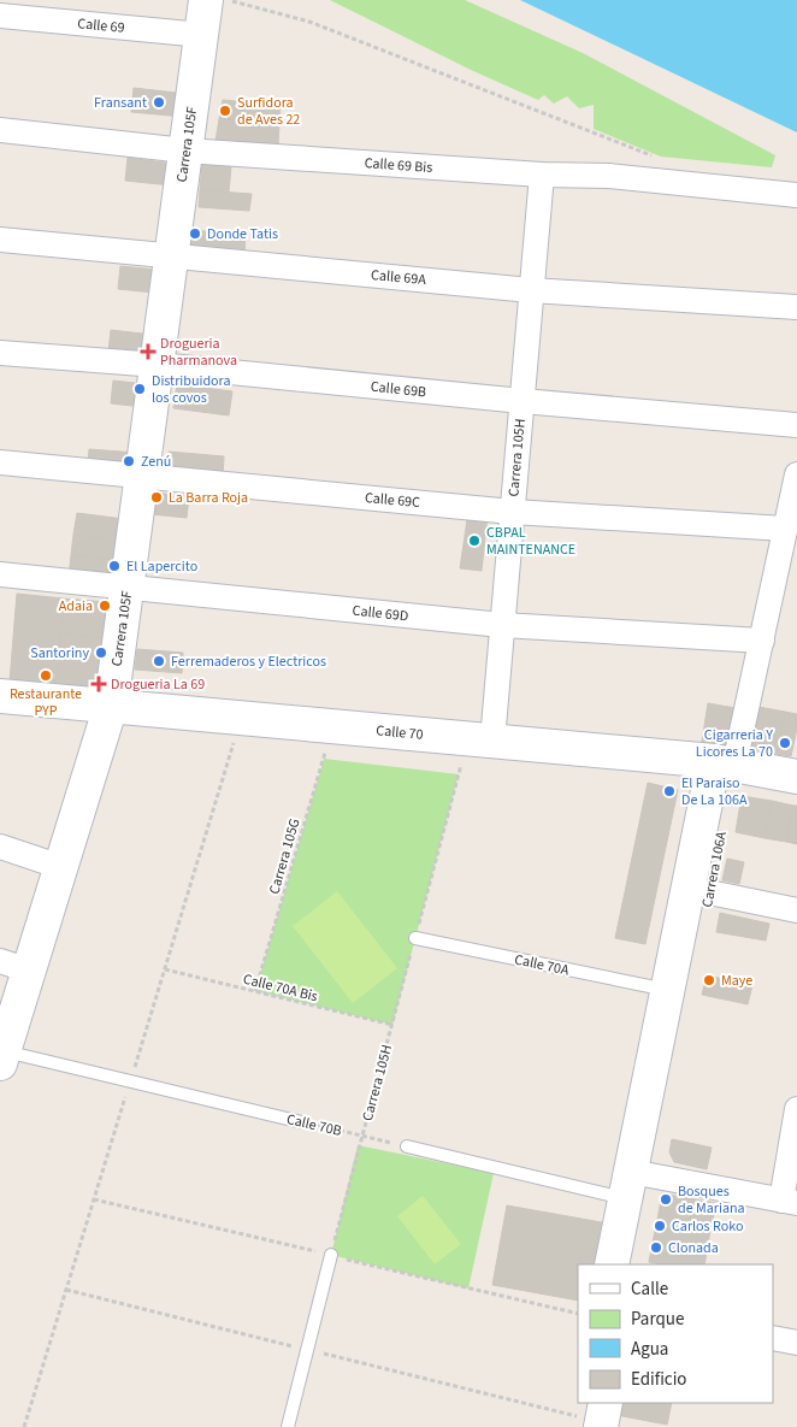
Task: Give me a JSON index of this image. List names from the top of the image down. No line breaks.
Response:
{"streets":{"street":["Calle 69","Carrera 105F","Calle 69 Bis","Calle 69A","Calle 69B","Carrera 105H","Calle 69C","Calle 69D","Calle 70","Carrera 106A"],"lane":["Calle 70A","Calle 70B"],"path":["Carrera 105G","Calle 70A Bis"]},"crossings":[["Calle 69","Carrera 105F"],["Carrera 105F","Calle 69 Bis"],["Carrera 105F","Calle 69A"],["Carrera 105F","Calle 69B"],["Carrera 105F","Calle 69C"],["Carrera 105F","Calle 69D"],["Carrera 105F","Calle 70"],["Carrera 105F","Calle 70B"],["Calle 69 Bis","Carrera 105H"],["Calle 69A","Carrera 105H"],["Calle 69B","Carrera 105H"],["Carrera 105H","Calle 69C"],["Carrera 105H","Calle 69D"],["Carrera 105H","Calle 70"],["Carrera 105H","Calle 70A"],["Carrera 105H","Calle 70A Bis"],["Carrera 105H","Calle 70B"],["Calle 69C","Carrera 106A"],["Calle 69D","Carrera 106A"],["Calle 70","Carrera 105G"],["Calle 70","Carrera 106A"],["Carrera 105G","Calle 70A Bis"],["Carrera 106A","Calle 70A"]],"places":{"other":["Fransant","Surfidora de Aves 22","Donde Tatis","Distribuidora los covos","Zenú","La Barra Roja","CBPAL MAINTENANCE","El Lapercito","Adaia","Santoriny","Ferremaderos y Electricos","Restaurante PYP","Cigarreria Y Licores La 70","El Paraiso De La 106A","Maye","Bosques de Mariana","Carlos Roko","Clonada"],"health":["Drogueria Pharmanova","Drogueria La 69"]},"legend":["Calle","Parque","Agua","Edificio"]}
